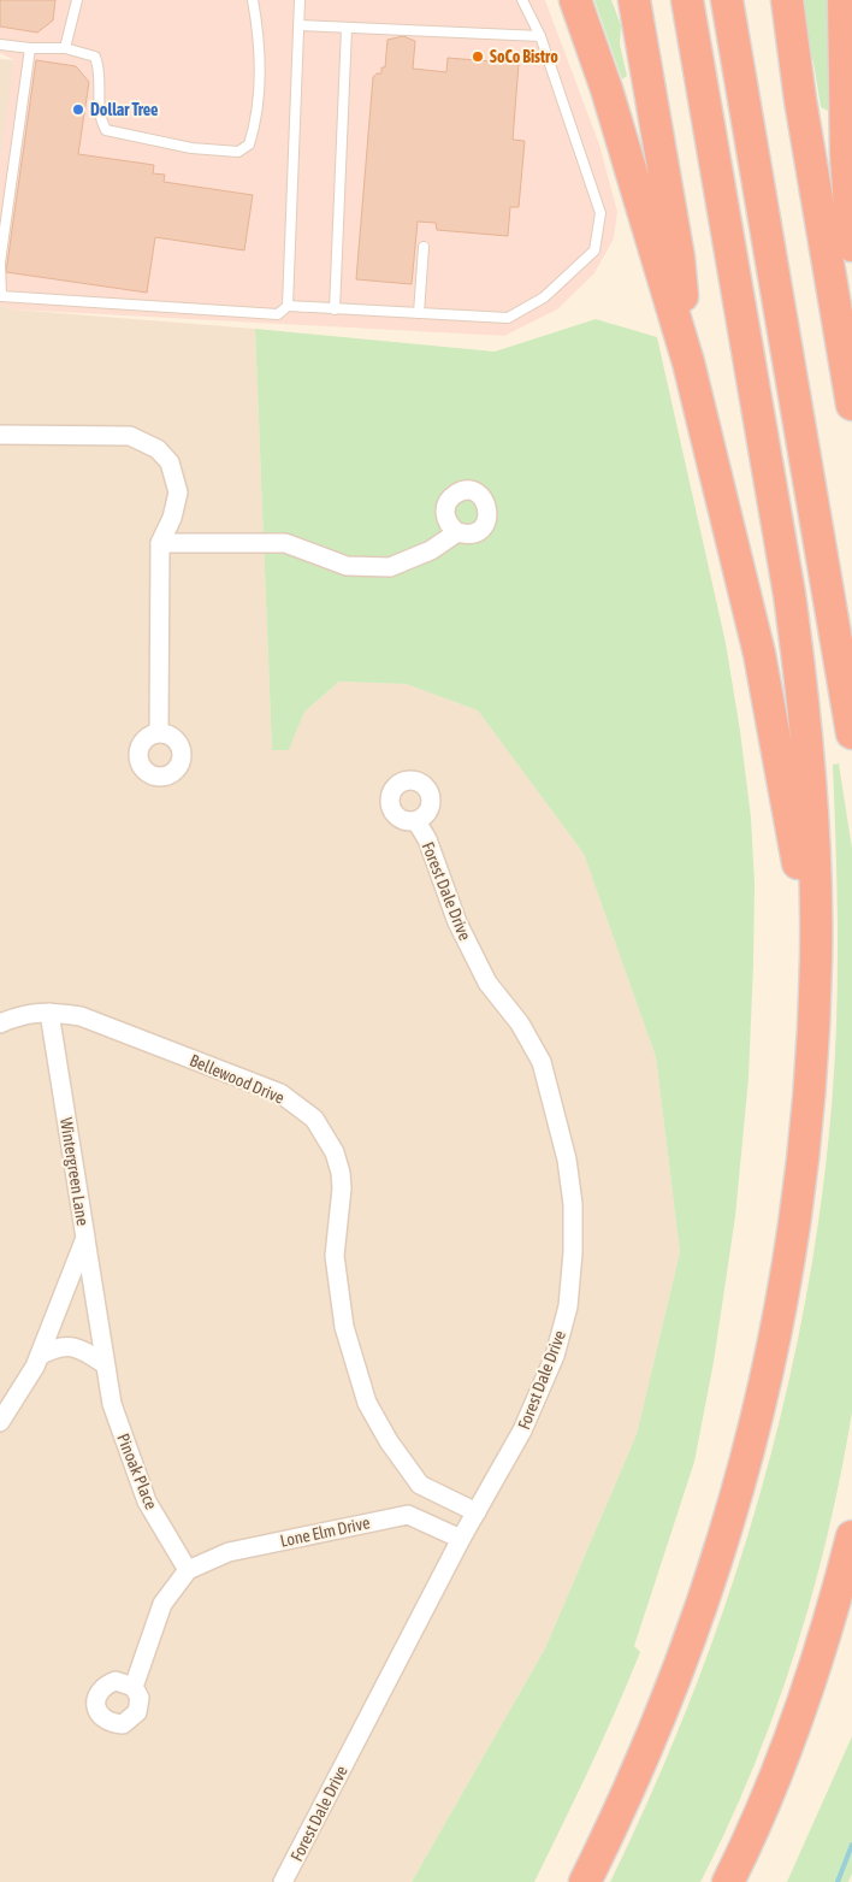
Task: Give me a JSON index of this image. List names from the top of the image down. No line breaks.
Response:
{"streets":{"street":["Forest Dale Drive","Bellewood Drive","Wintergreen Lane","Pinoak Place","Lone Elm Drive"]},"crossings":[["Forest Dale Drive","Bellewood Drive"],["Forest Dale Drive","Lone Elm Drive"],["Bellewood Drive","Wintergreen Lane"],["Wintergreen Lane","Pinoak Place"],["Pinoak Place","Lone Elm Drive"]],"places":["SoCo Bistro","Dollar Tree"]}
